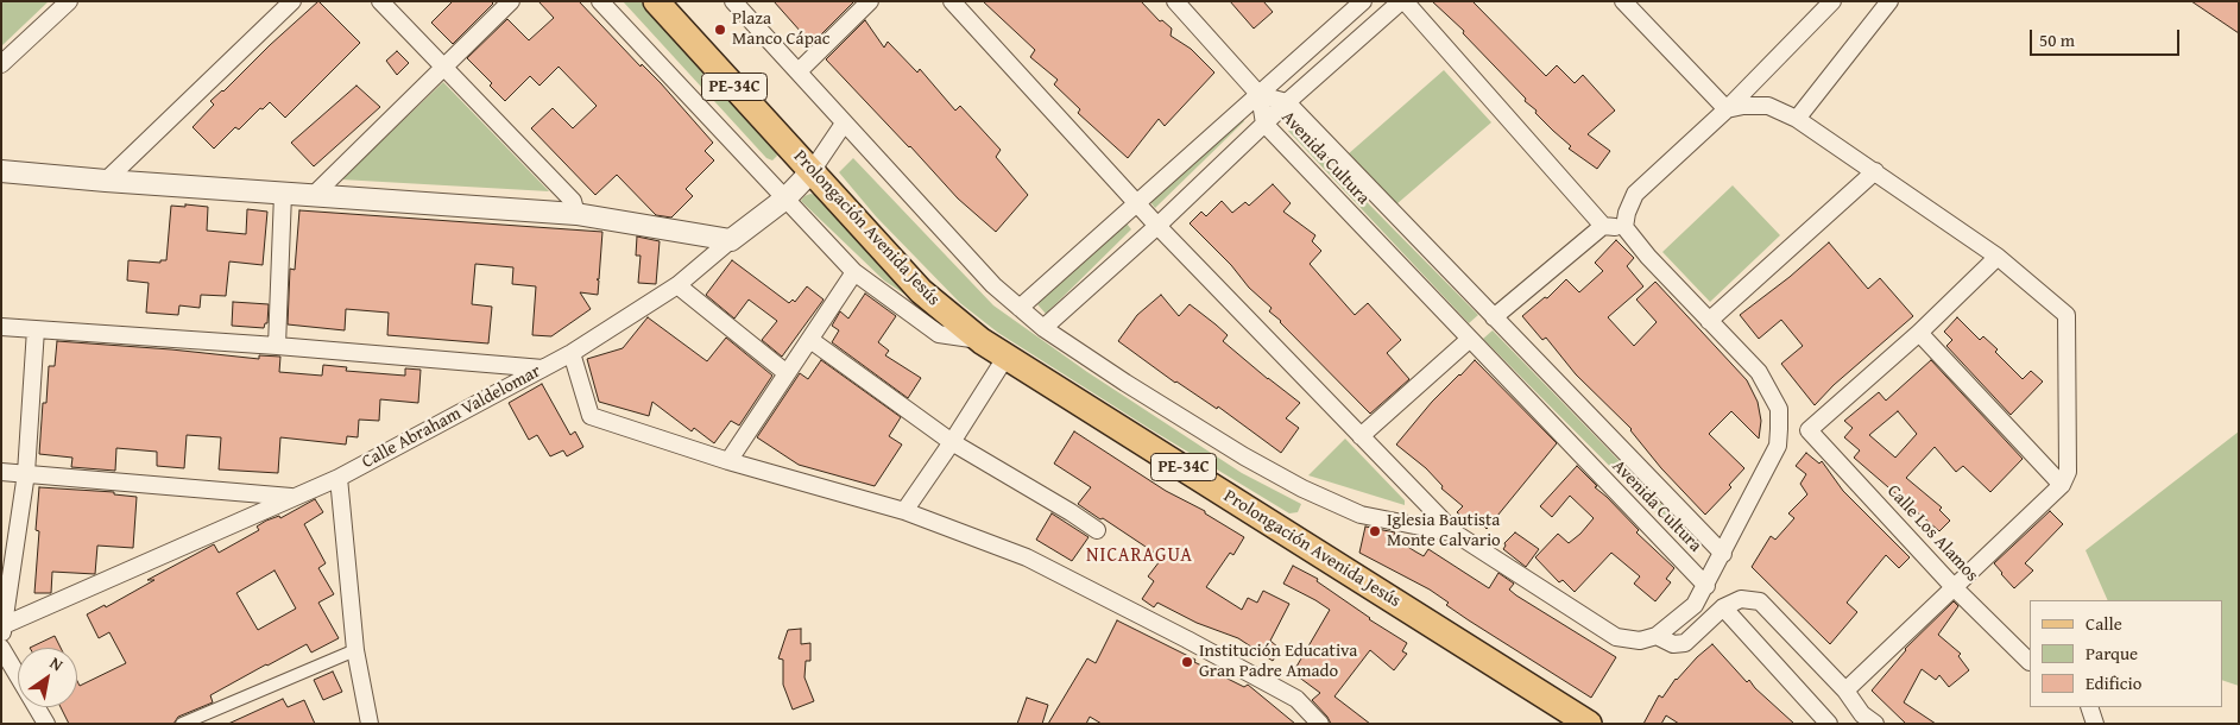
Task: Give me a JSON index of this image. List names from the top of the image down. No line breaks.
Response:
{"streets":{"main road":["PE-34C","Prolongación Avenida Jesús"],"street":["Avenida Cultura","Calle Abraham Valdelomar","Calle Los Alamos"]},"crossings":[["Prolongación Avenida Jesús","Calle Abraham Valdelomar"]],"districts":["NICARAGUA"],"places":["Plaza Manco Cápac","Iglesia Bautista Monte Calvario","Institución Educativa Gran Padre Amado"],"legend":["Calle","Parque","Edificio"],"scale_bar":"50 m","north":"top right"}
